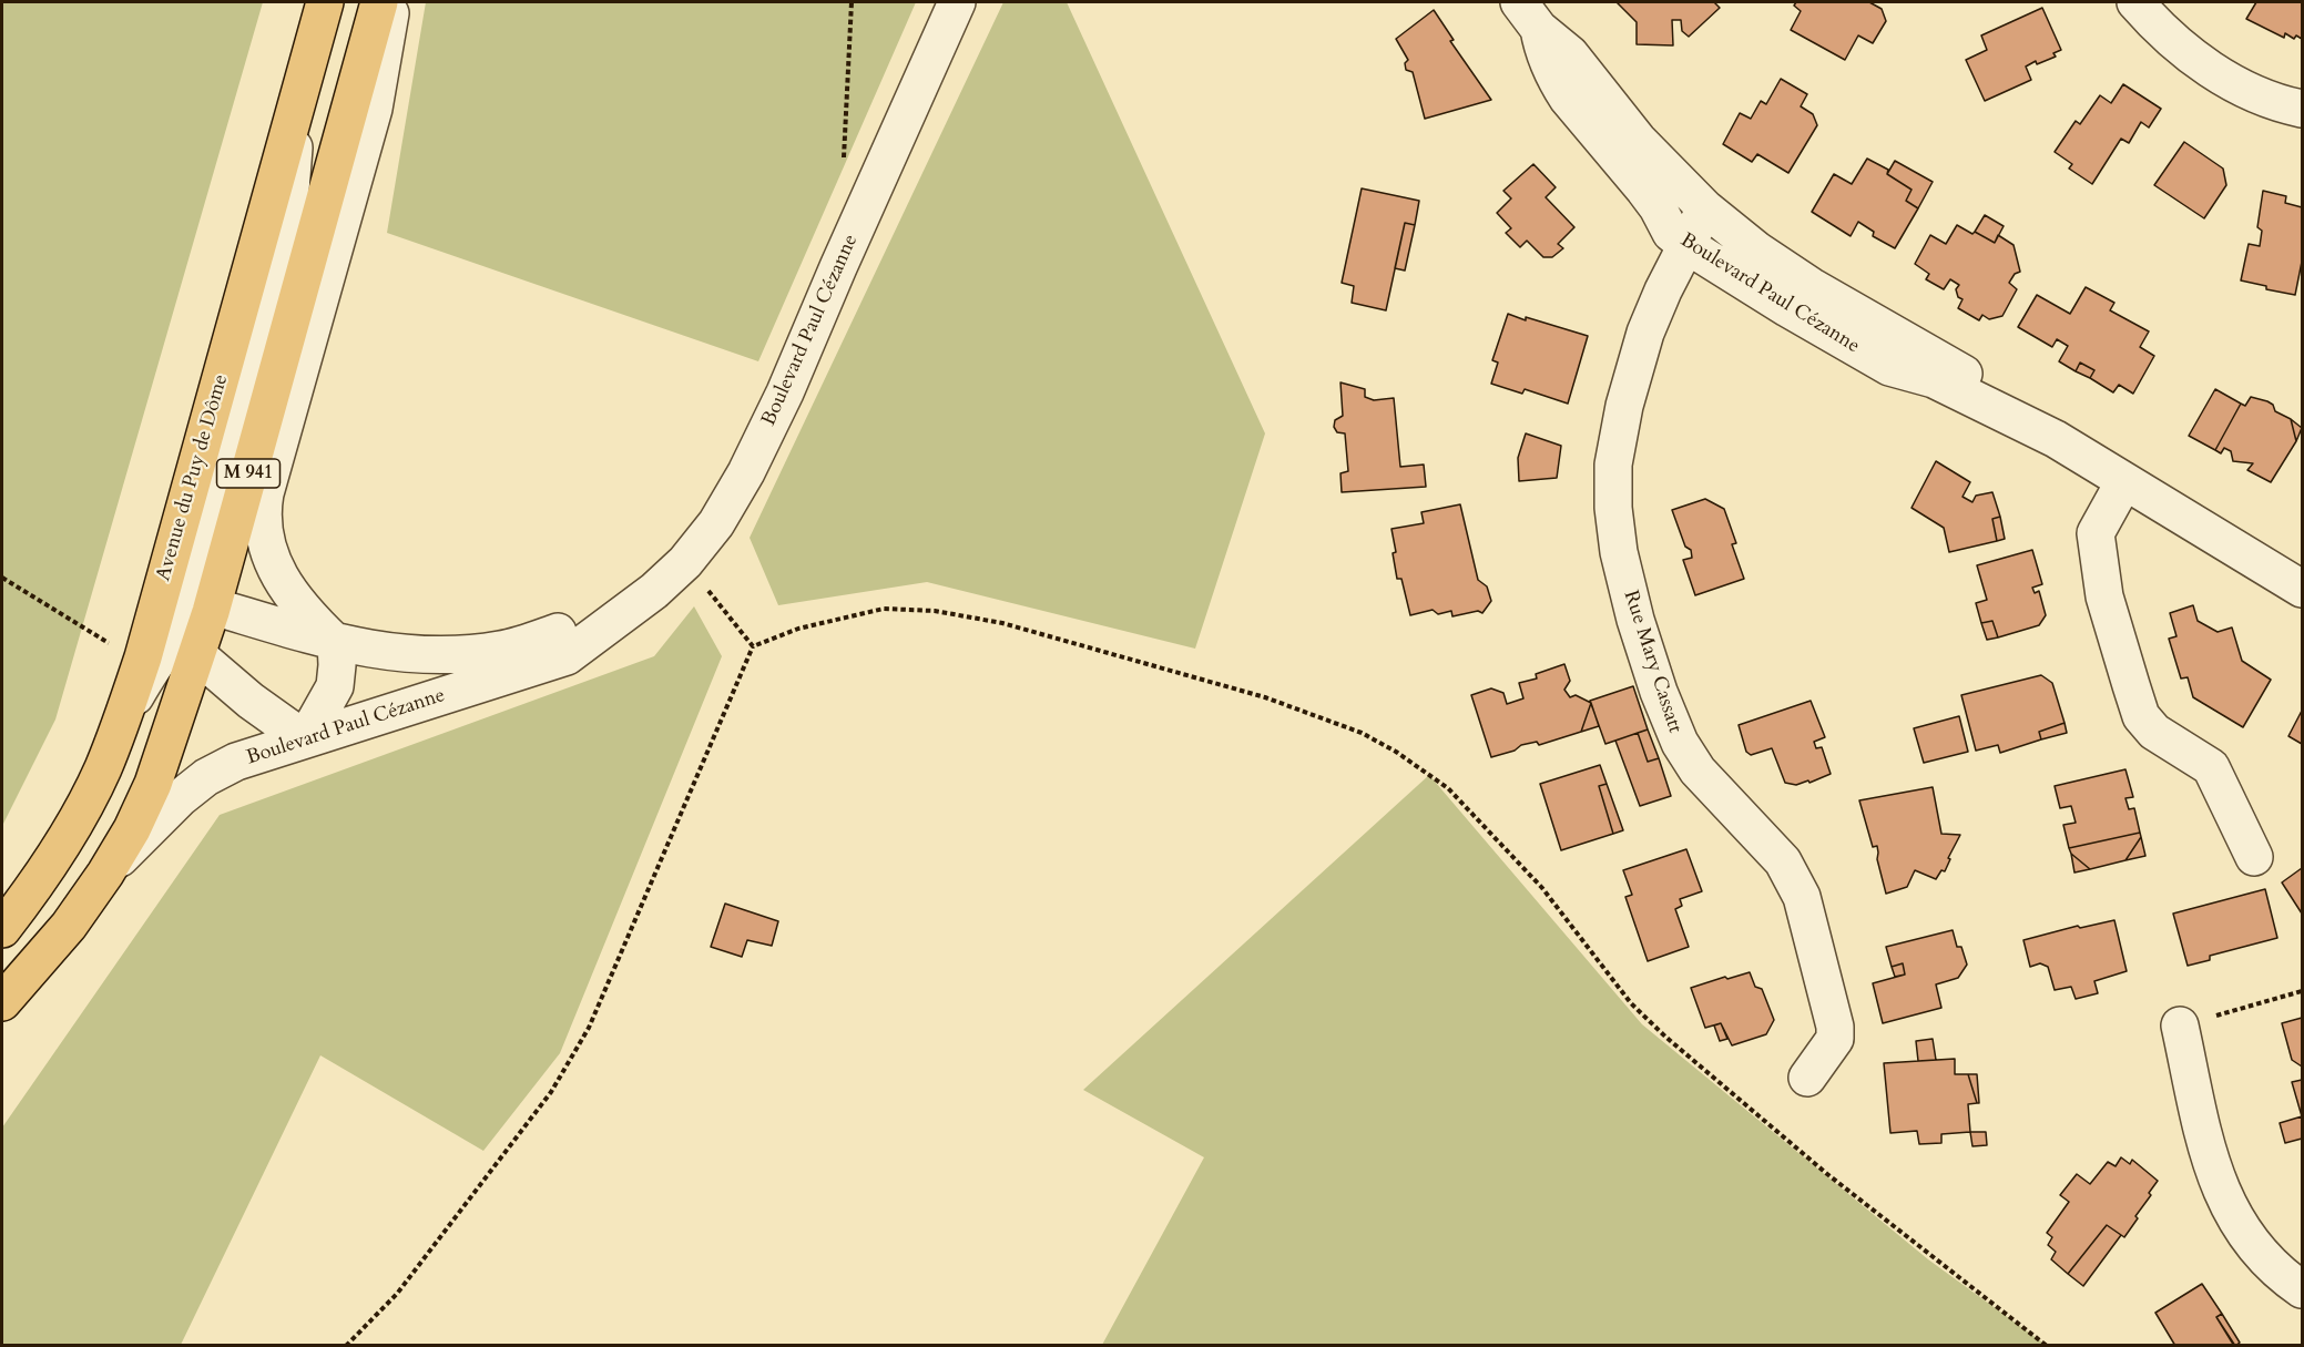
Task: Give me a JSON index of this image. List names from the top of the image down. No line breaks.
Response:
{"streets":{"main road":["M 941","Avenue du Puy de Dôme"],"street":["Boulevard Paul Cézanne","Rue Mary Cassatt"]},"crossings":[["Boulevard Paul Cézanne","M 941"],["Boulevard Paul Cézanne","Rue Mary Cassatt"]]}
